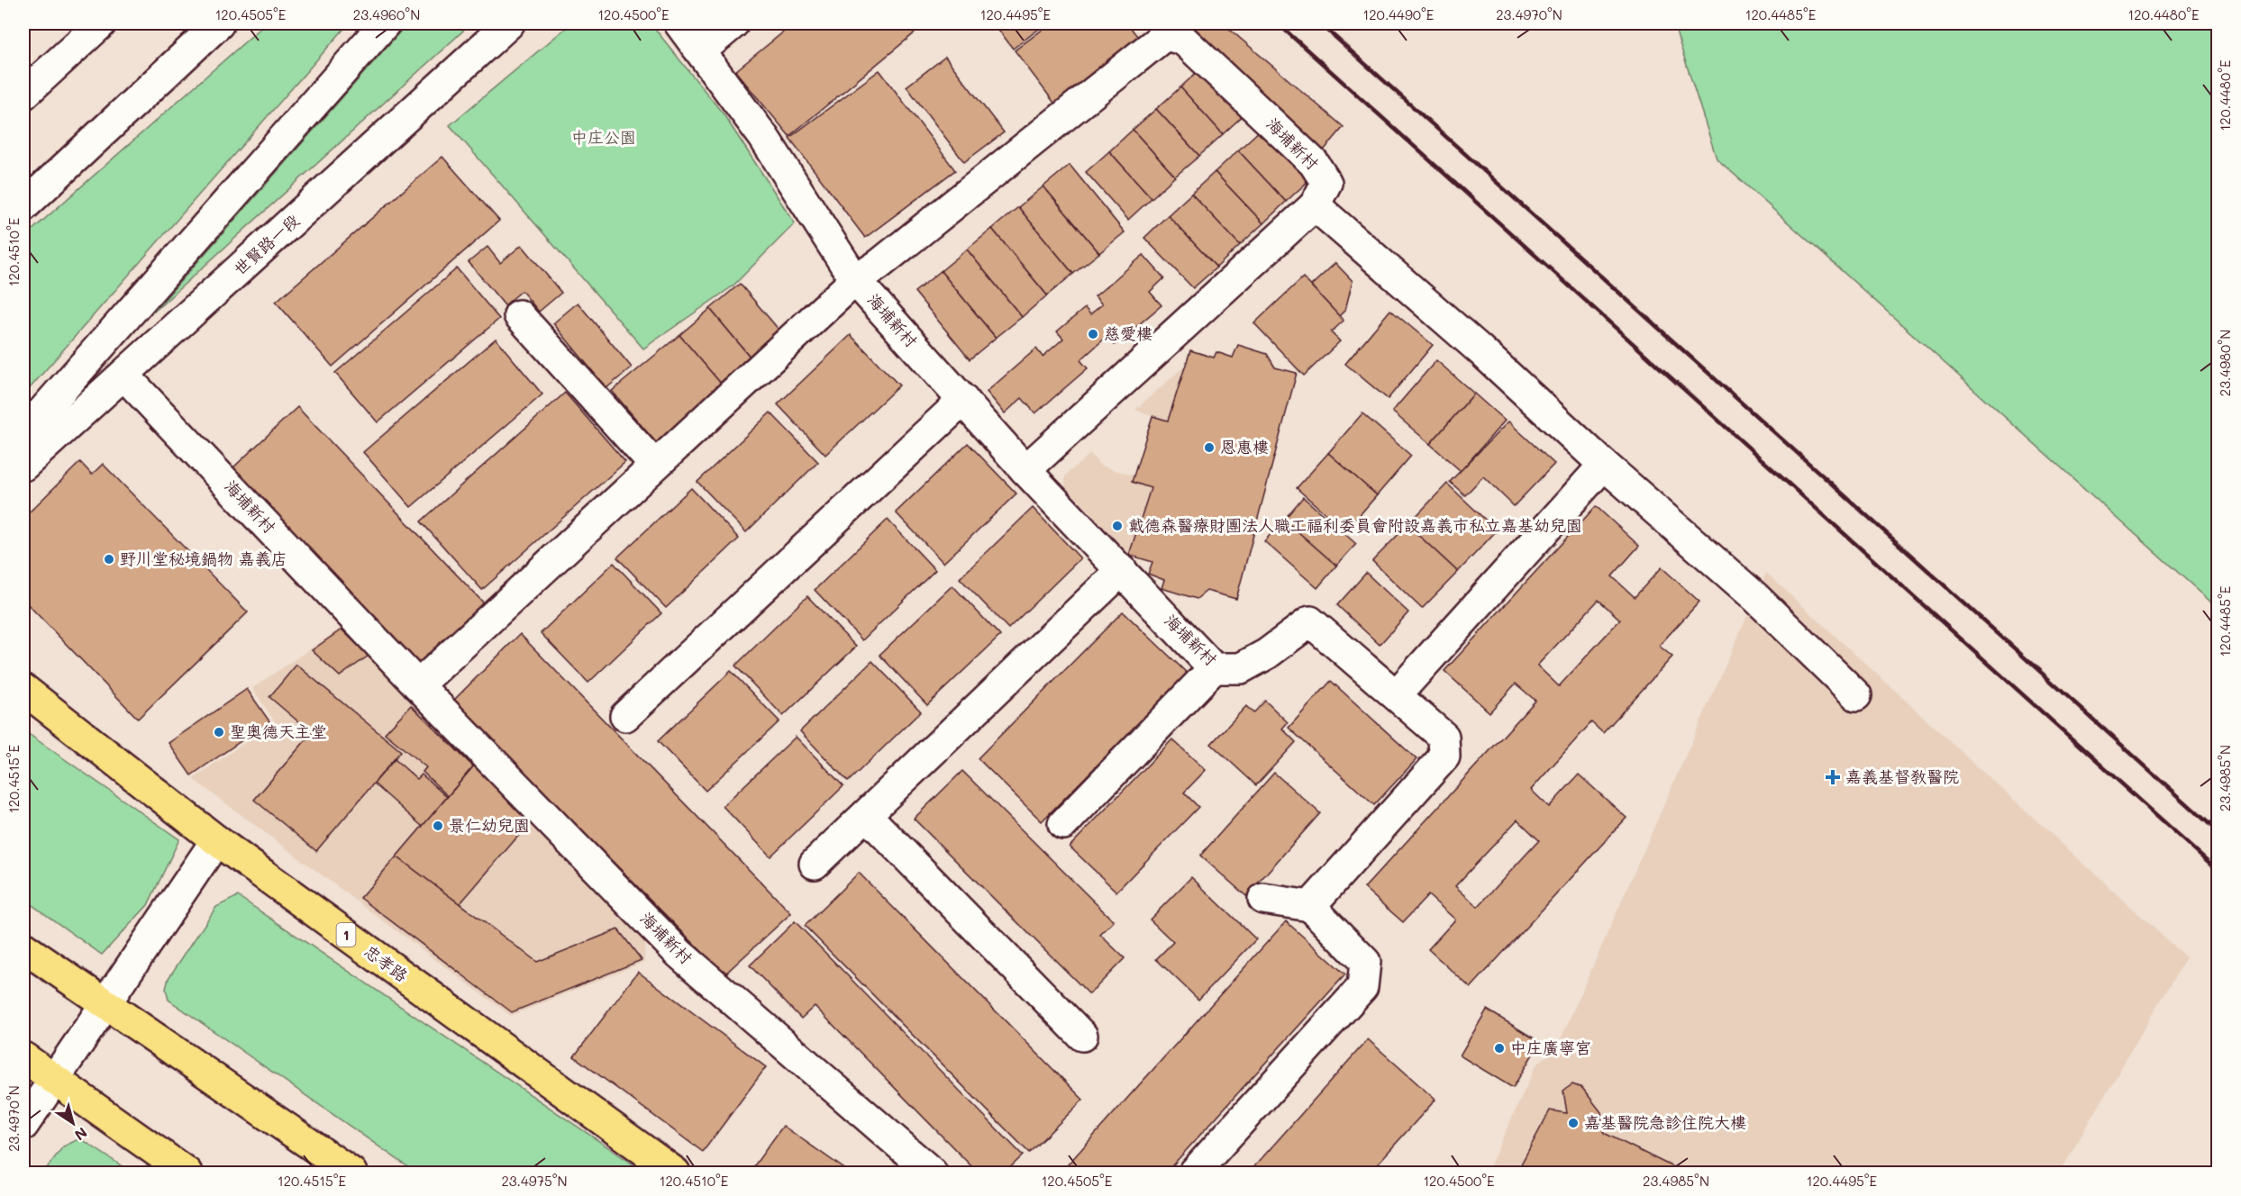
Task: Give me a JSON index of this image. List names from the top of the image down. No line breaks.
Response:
{"streets":{"main road":["1","忠孝路"],"street":["海埔新村","世賢路一段"]},"crossings":[["海埔新村","世賢路一段"]],"parks":["中庄公園"],"places":{"other":["慈愛樓","恩惠樓","戴德森醫療財團法人職工福利委員會附設嘉義市私立嘉基幼兒園","野川堂秘境鍋物 嘉義店","聖奧德天主堂","景仁幼兒園","中庄廣寧宮","嘉基醫院急診住院大樓"],"health":["嘉義基督教醫院"]},"north":"bottom right","coordinates":["120.4505°E","23.4960°N","120.4500°E","120.4495°E","120.4490°E","23.4970°N","120.4485°E","120.4480°E","120.4510°E","23.4980°N","23.4985°N","120.4515°E","23.4975°N"]}
